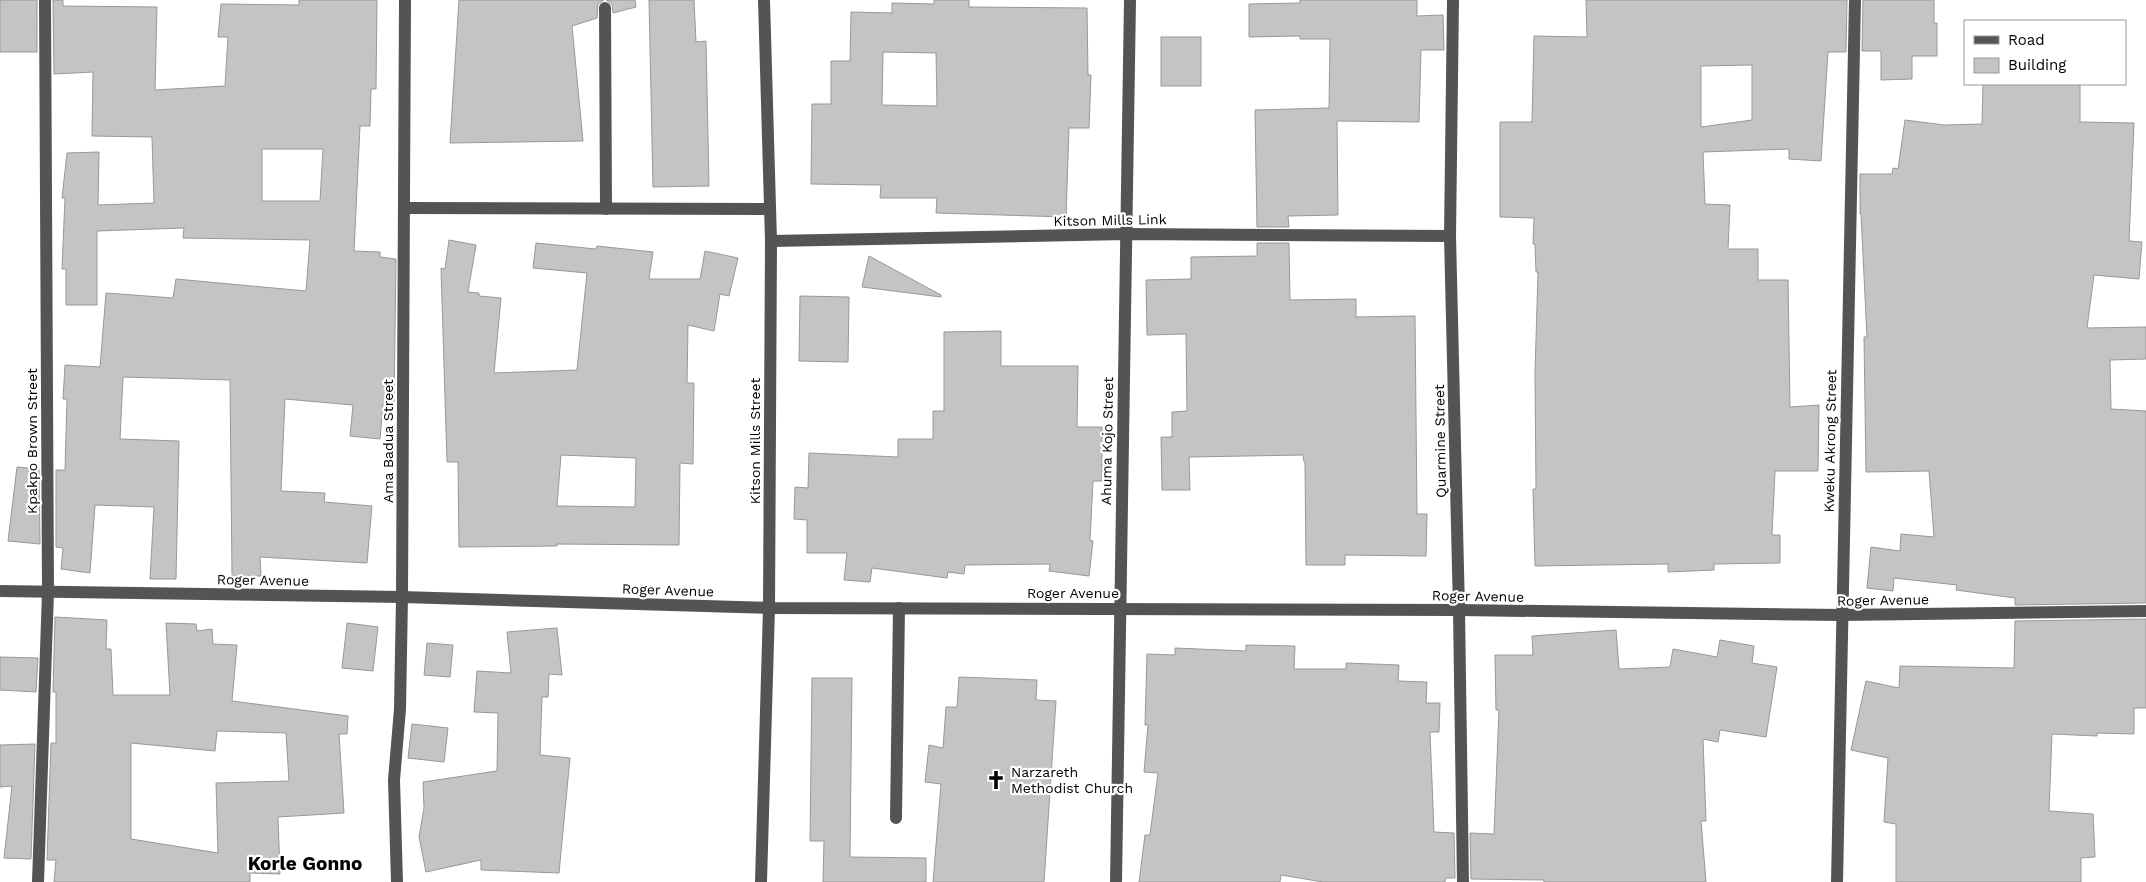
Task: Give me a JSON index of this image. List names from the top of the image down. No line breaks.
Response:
{"streets":{"street":["Kitson Mills Link","Kpakpo Brown Street","Ama Badua Street","Kitson Mills Street","Ahuma Kojo Street","Quarmine Street","Kweku Akrong Street","Roger Avenue"]},"crossings":[["Kitson Mills Link","Kitson Mills Street"],["Kitson Mills Link","Ahuma Kojo Street"],["Kitson Mills Link","Quarmine Street"],["Kpakpo Brown Street","Roger Avenue"],["Ama Badua Street","Roger Avenue"],["Kitson Mills Street","Roger Avenue"],["Ahuma Kojo Street","Roger Avenue"],["Quarmine Street","Roger Avenue"],["Kweku Akrong Street","Roger Avenue"]],"districts":["Korle Gonno"],"places":{"church":["Narzareth Methodist Church"]},"legend":["Road","Building"]}
